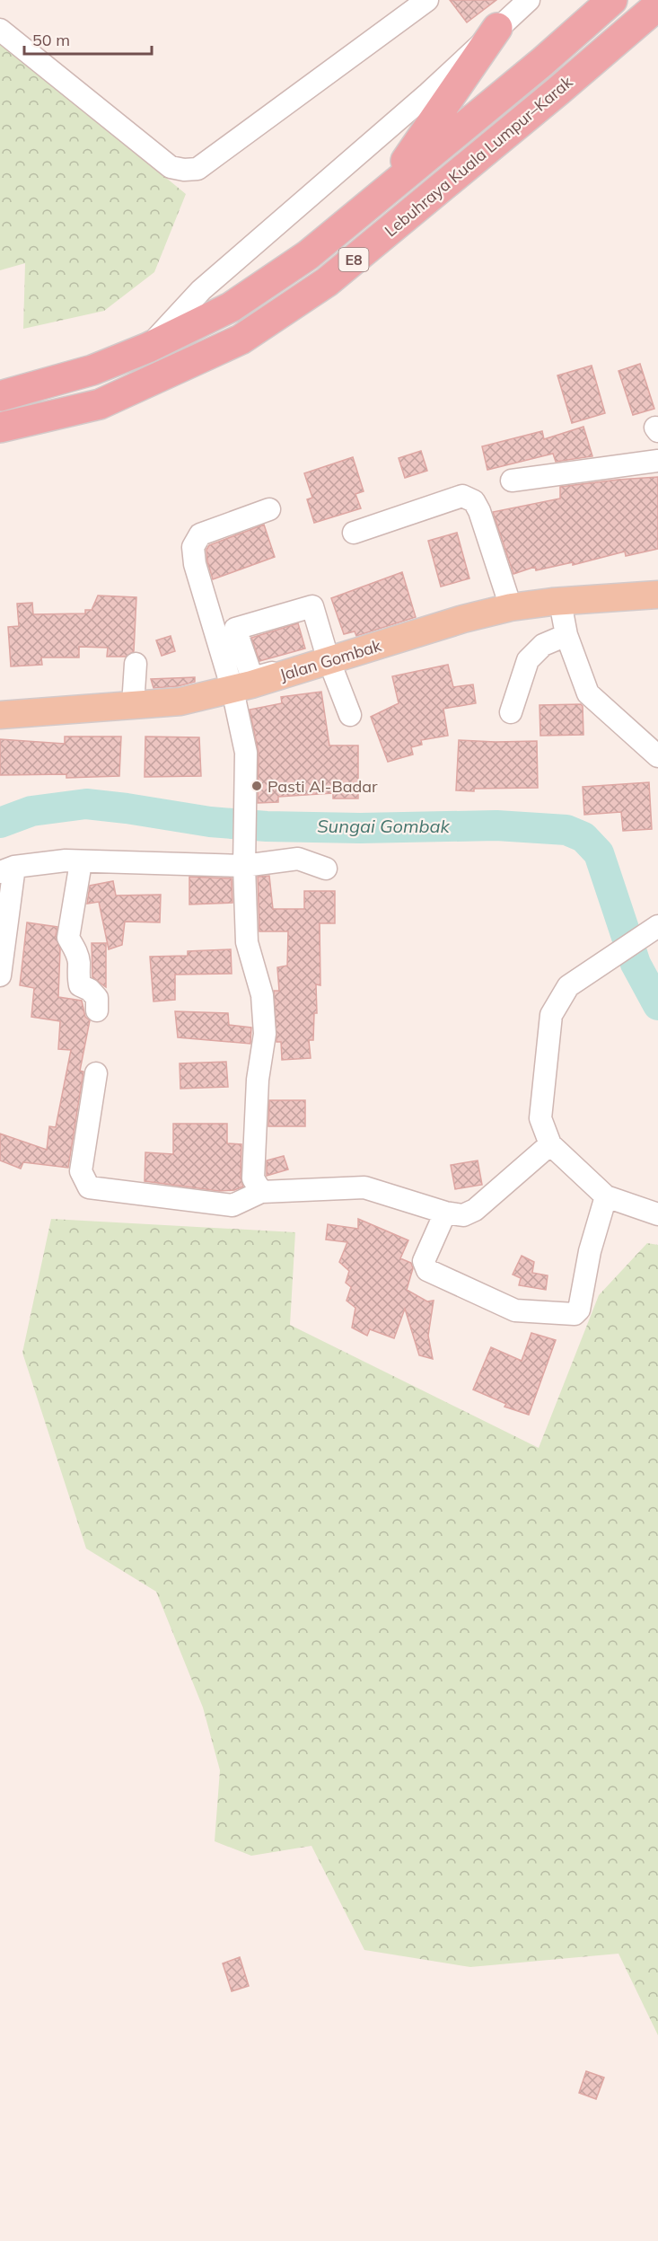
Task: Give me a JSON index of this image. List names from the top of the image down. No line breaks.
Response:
{"streets":{"highway":["Lebuhraya Kuala Lumpur–Karak","E8"],"main road":["Jalan Gombak"]},"water":["Sungai Gombak"],"places":["Pasti Al-Badar"],"scale_bar":"50 m"}
